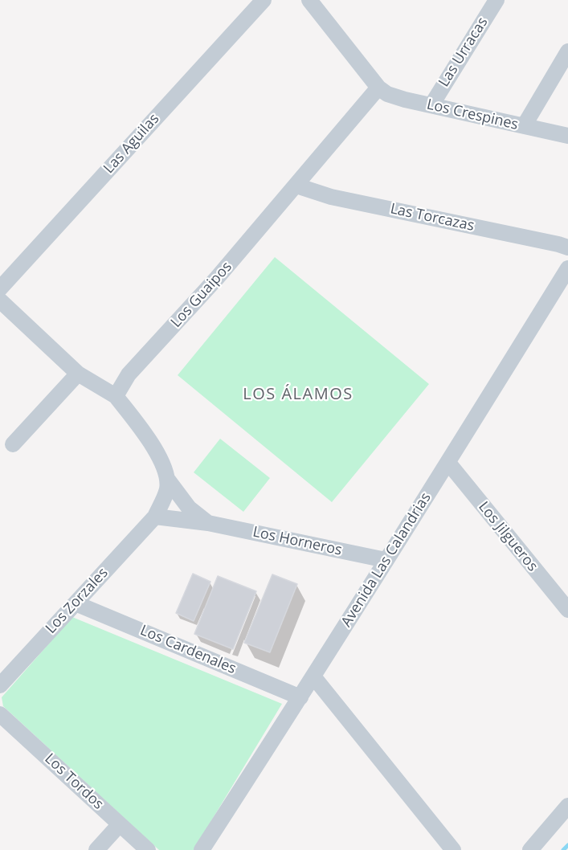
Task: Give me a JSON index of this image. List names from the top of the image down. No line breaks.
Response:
{"streets":{"street":["Las Urracas","Los Crespines","Las Aguilas","Las Torcazas","Los Guaipos","Los Jilgueros","Los Horneros","Avenida Las Calandrias","Los Zorzales","Los Cardenales","Los Tordos"]},"crossings":[["Las Urracas","Los Crespines"],["Los Crespines","Los Guaipos"],["Las Torcazas","Los Guaipos"],["Los Jilgueros","Avenida Las Calandrias"],["Los Horneros","Avenida Las Calandrias"],["Los Horneros","Los Zorzales"],["Avenida Las Calandrias","Los Cardenales"],["Los Zorzales","Los Cardenales"]],"districts":["LOS ÁLAMOS"]}
